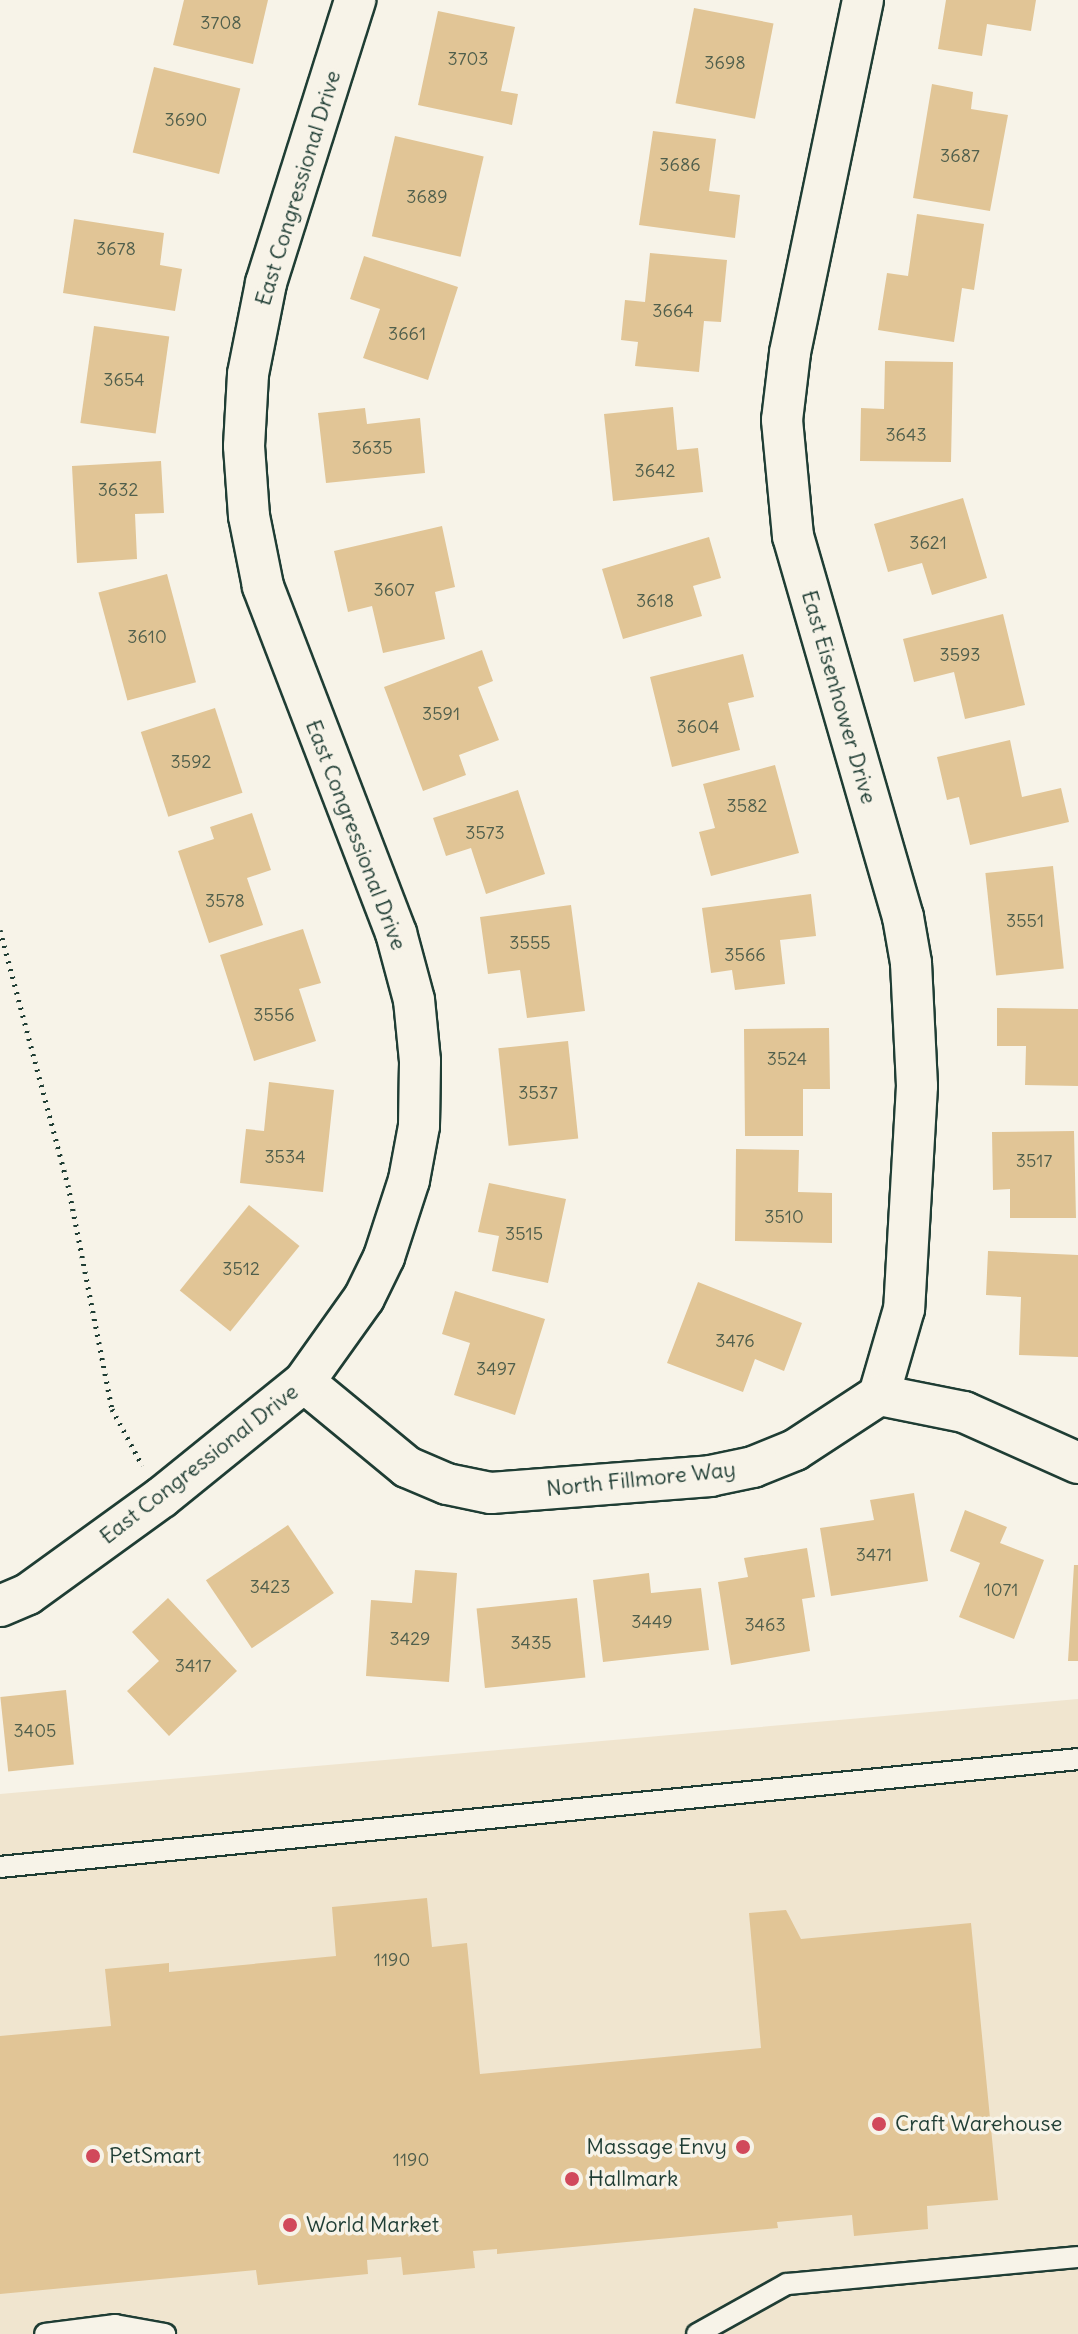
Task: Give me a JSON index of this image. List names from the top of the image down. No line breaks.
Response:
{"streets":{"street":["East Congressional Drive","East Eisenhower Drive","North Fillmore Way"]},"crossings":[["East Congressional Drive","North Fillmore Way"],["East Eisenhower Drive","North Fillmore Way"]],"places":["Craft Warehouse","Massage Envy","PetSmart","Hallmark","World Market"],"house_numbers":["3708","3703","3698","3690","3687","3686","3689","3678","3664","3661","3654","3643","3635","3642","3632","3621","3607","3618","3610","3593","3591","3604","3592","3582","3573","3578","3551","3555","3566","3556","3524","3537","3534","3517","3510","3515","3512","3476","3497","3471","3423","1071","3449","3463","3429","3435","3417","3405","1190","1190"]}
